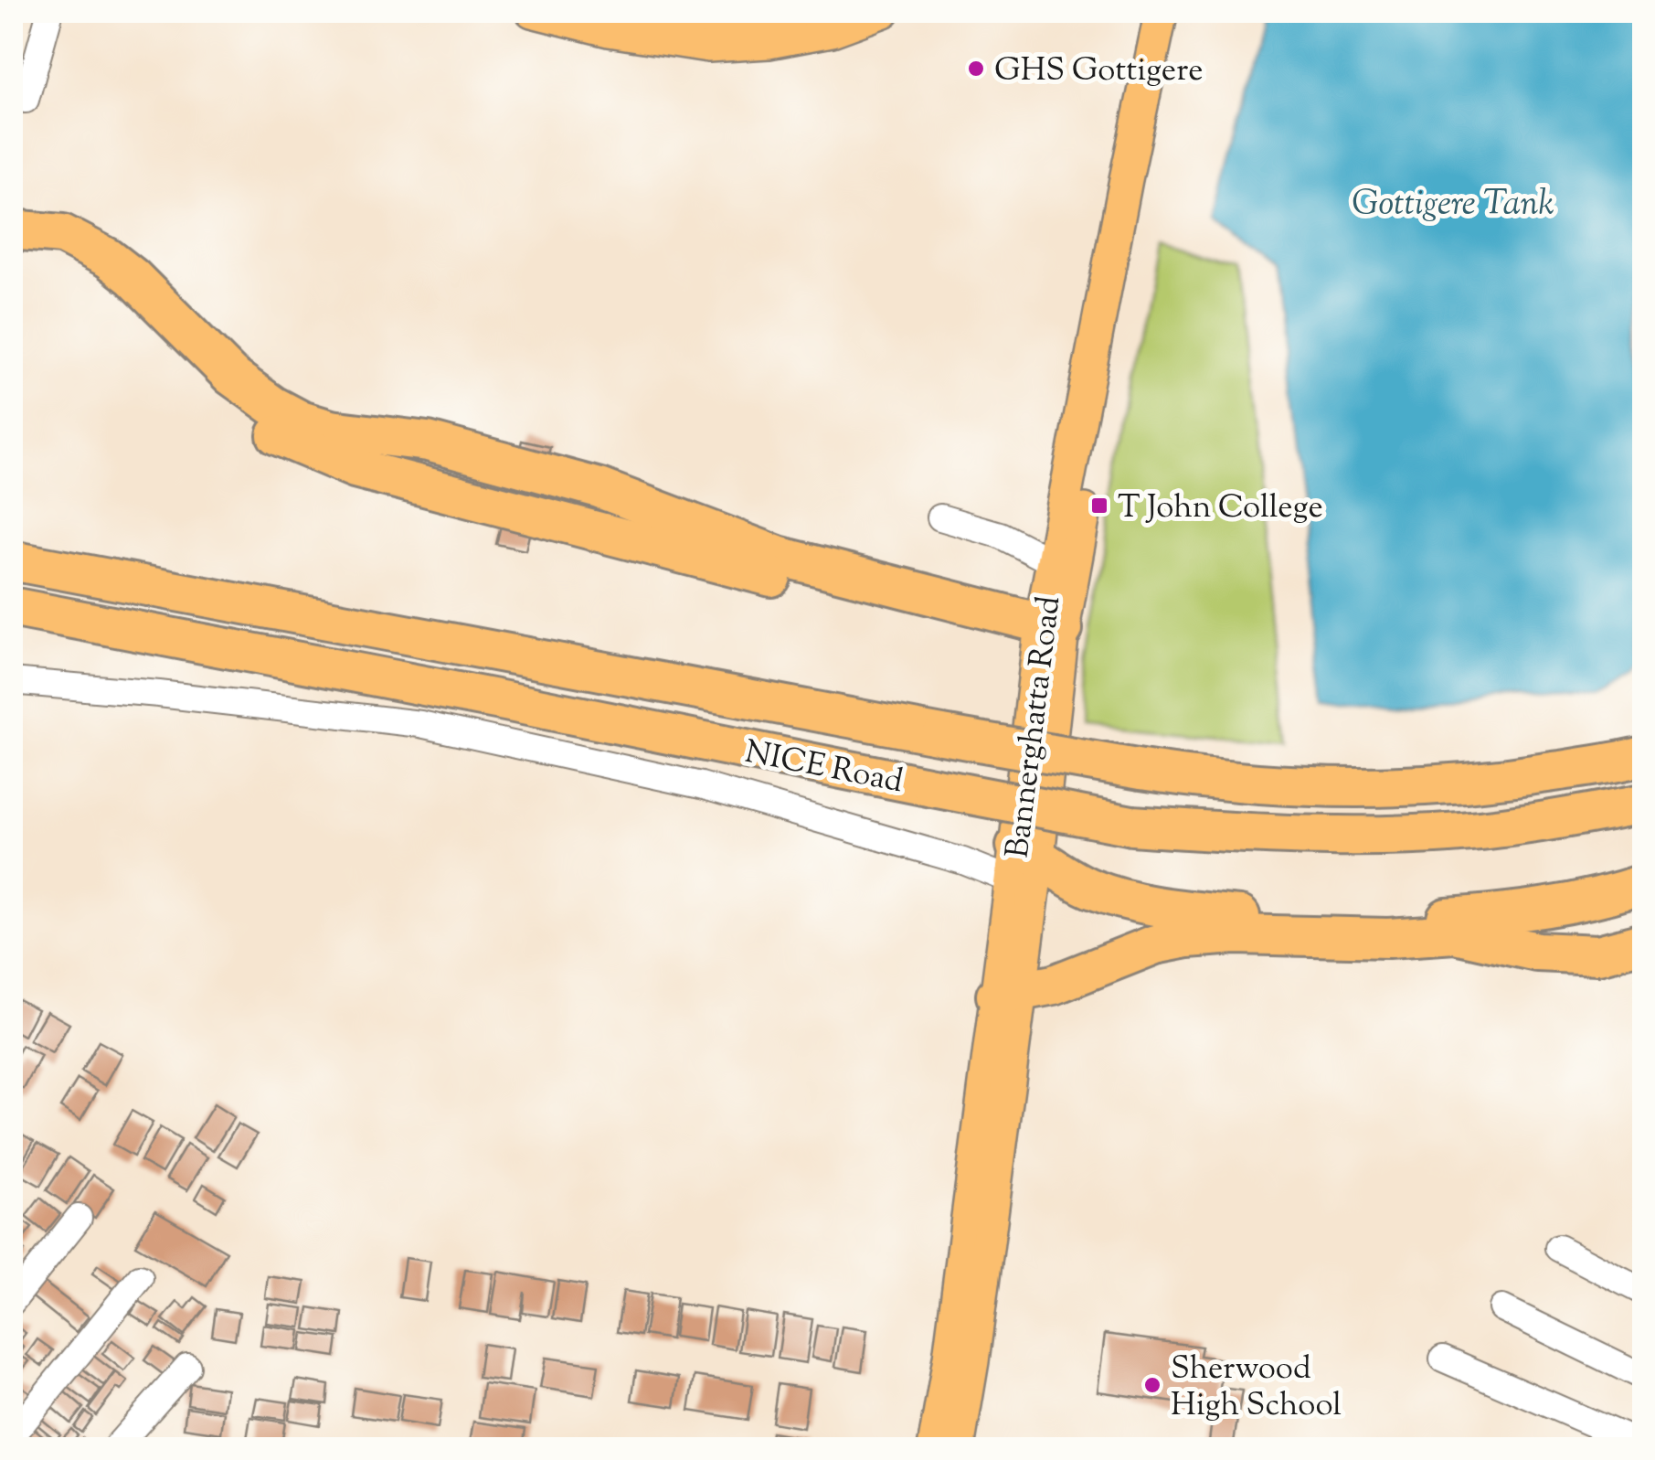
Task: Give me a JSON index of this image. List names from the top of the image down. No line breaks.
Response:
{"streets":{"highway":["NICE Road"],"main road":["Bannerghatta Road"]},"water":["Gottigere Tank"],"places":{"other":["GHS Gottigere","Sherwood High School"],"transit":["T John College"]}}
